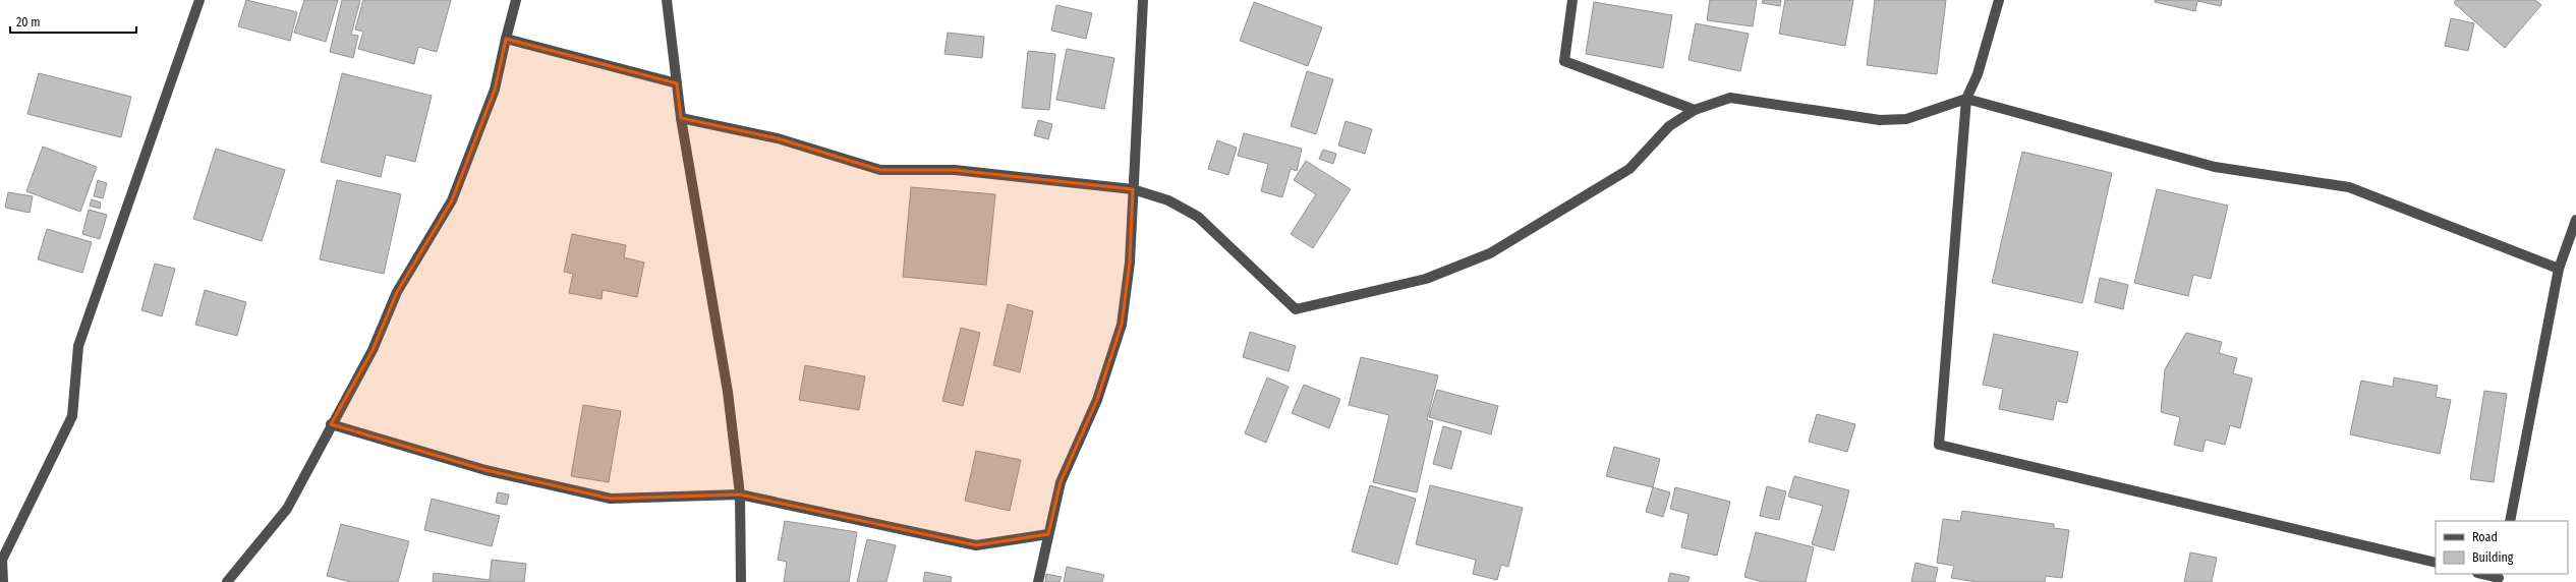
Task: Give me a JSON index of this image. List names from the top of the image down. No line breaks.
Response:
{"legend":["Road","Building"],"scale_bar":"20 m"}
